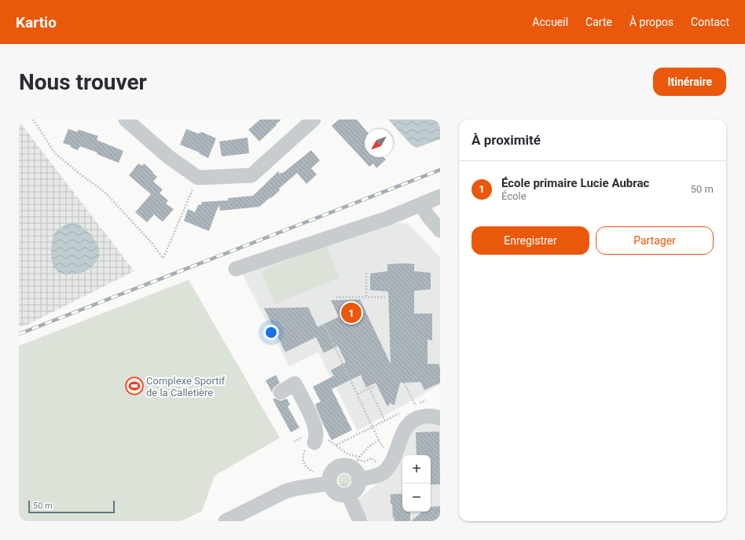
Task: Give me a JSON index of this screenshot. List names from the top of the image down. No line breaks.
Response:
{"places":{"sports":["Complexe Sportif de la Calletière"]},"scale_bar":"50 m","north":"bottom left","page":{"header":"Kartio","nav":["Accueil","Carte","À propos","Contact"],"buttons":["Itinéraire",["Enregistrer","Partager"]],"title":"Nous trouver","heading":"À proximité","list":[{"mark":"1","name":"École primaire Lucie Aubrac","note":"École","value":"50 m"}],"pins":"1","map_buttons":["+","−"],"scale":"50 m"}}
